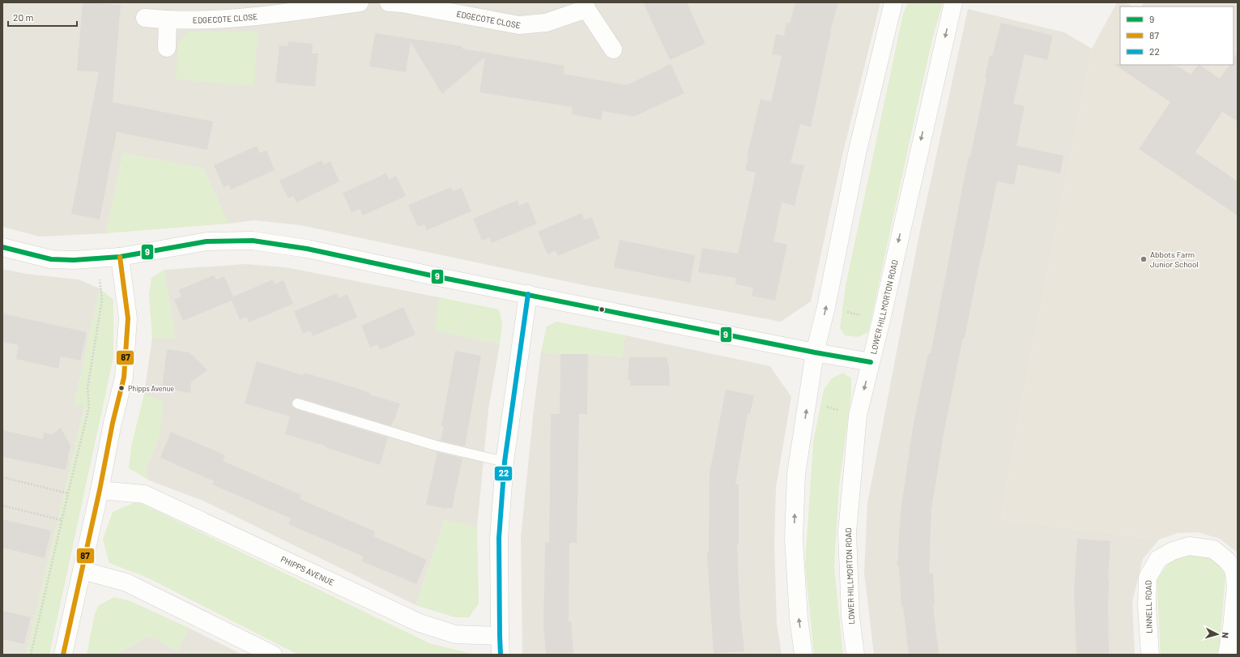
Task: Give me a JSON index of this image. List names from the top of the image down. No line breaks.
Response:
{"streets":{"street":["EDGECOTE CLOSE","LOWER HILLMORTON ROAD","PHIPPS AVENUE","LINNELL ROAD"]},"places":["Abbots Farm Junior School","Phipps Avenue"],"lines":["transit line 9","transit line 87","transit line 22"],"legend":["9","87","22"],"scale_bar":"20 m","north":"right"}
